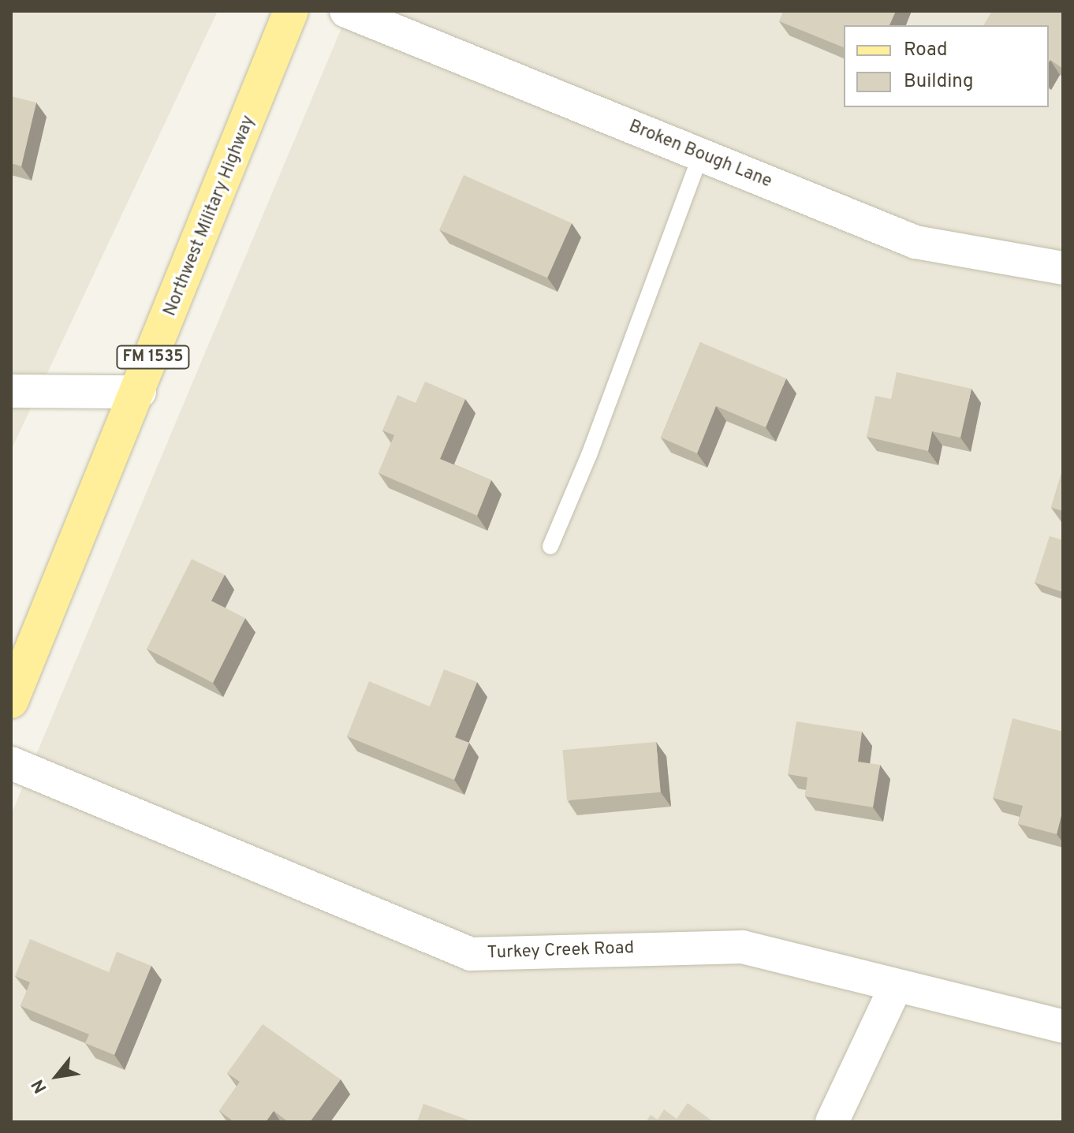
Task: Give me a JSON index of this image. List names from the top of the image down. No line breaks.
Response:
{"streets":{"main road":["Northwest Military Highway","FM 1535"],"street":["Broken Bough Lane","Turkey Creek Road"]},"legend":["Road","Building"],"north":"bottom left"}
